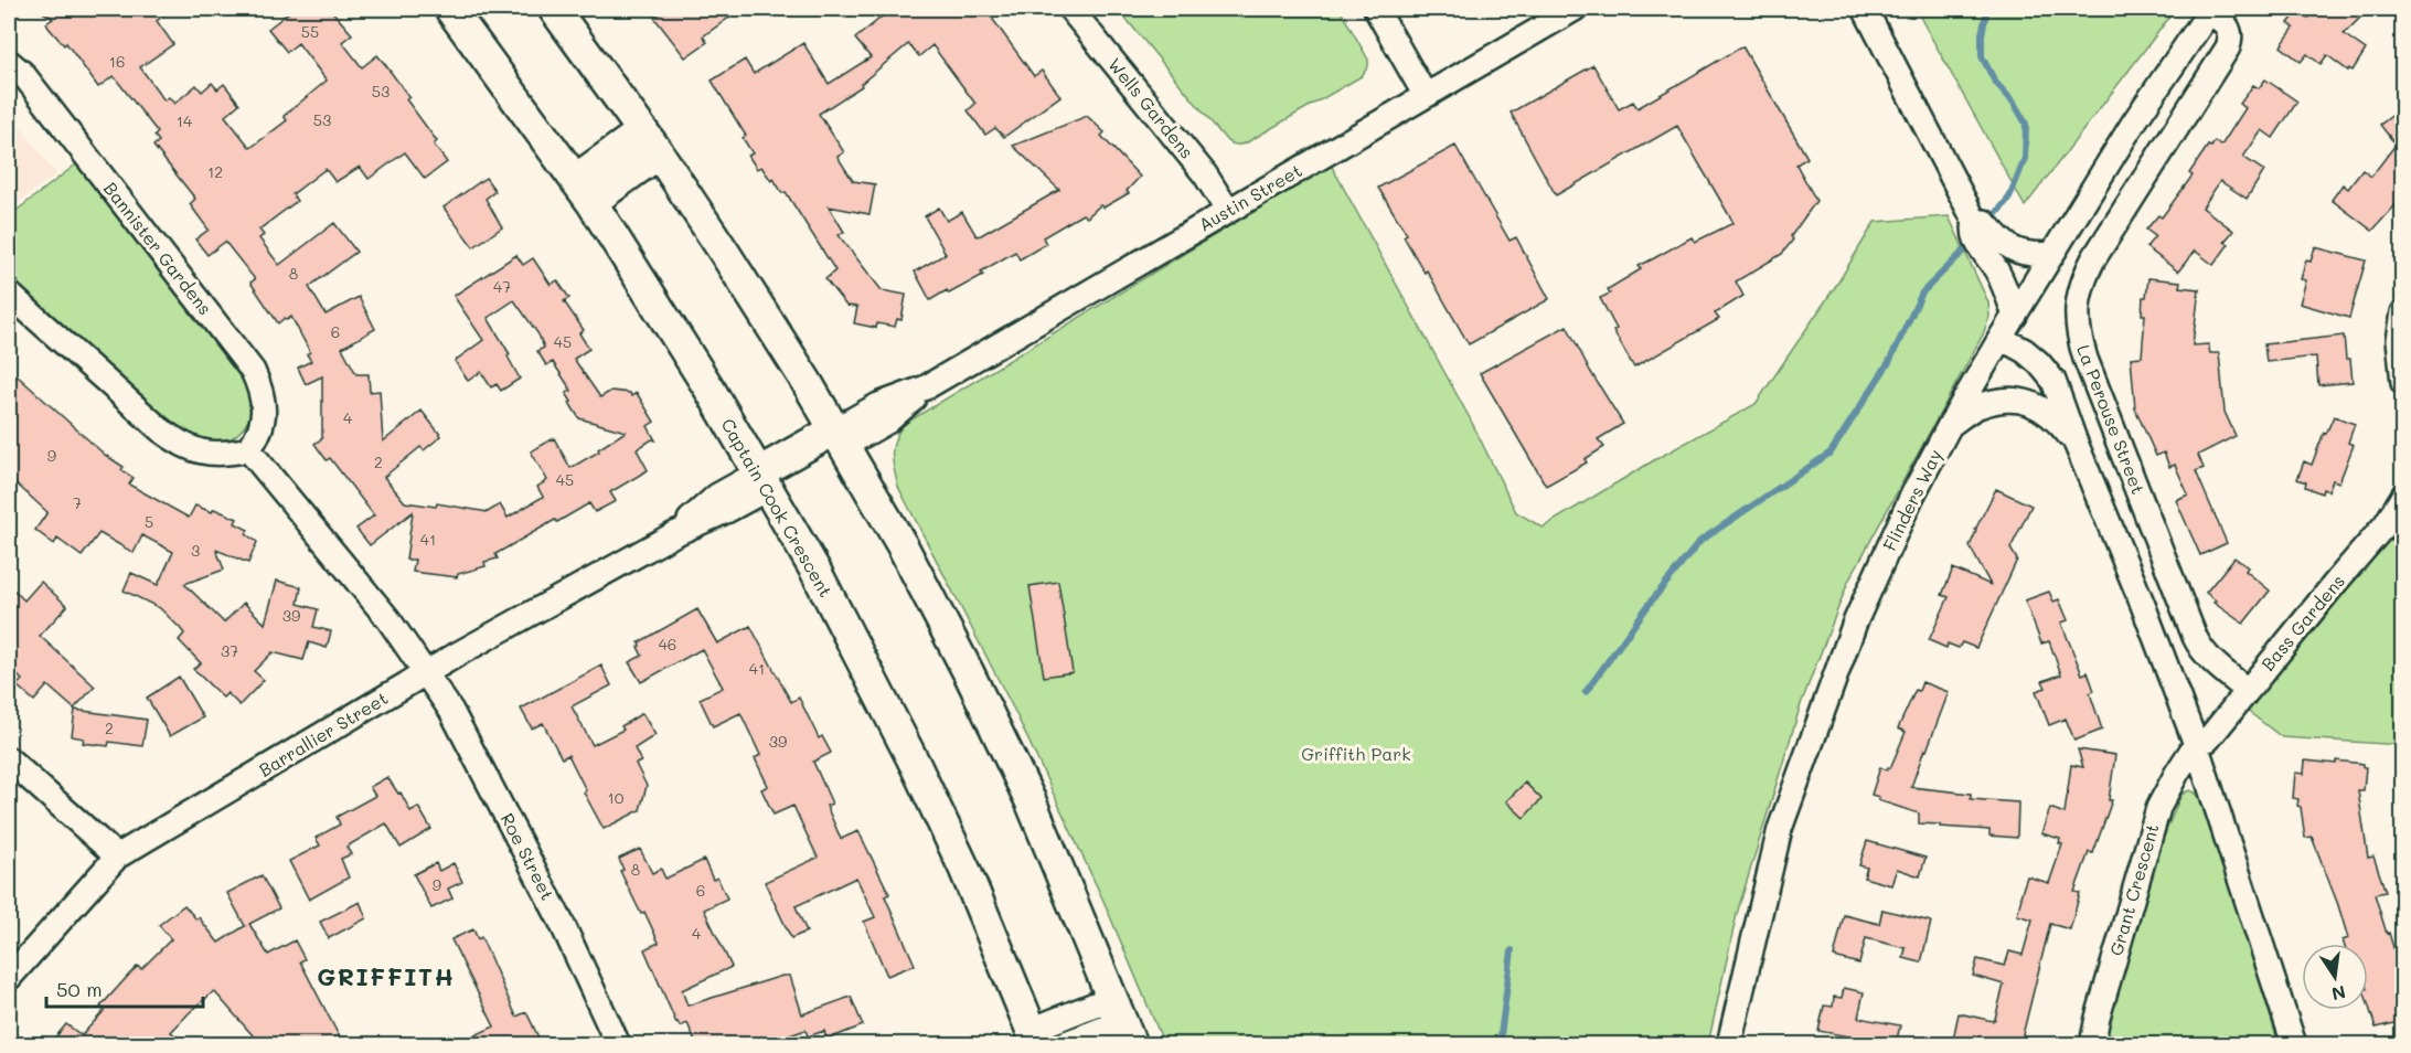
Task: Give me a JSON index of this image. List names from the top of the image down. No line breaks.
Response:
{"streets":{"main road":["Captain Cook Crescent"],"street":["Wells Gardens","Austin Street","Bannister Gardens","La Perouse Street","Flinders Way","Bass Gardens","Barrallier Street","Roe Street","Grant Crescent"]},"crossings":[["Wells Gardens","Austin Street"],["La Perouse Street","Flinders Way"],["La Perouse Street","Bass Gardens"],["Captain Cook Crescent","Barrallier Street"],["Bass Gardens","Grant Crescent"],["Barrallier Street","Roe Street"]],"districts":["GRIFFITH"],"parks":["Griffith Park"],"house_numbers":["55","16","53","53","14","12","8","47","6","45","4","9","2","45","7","5","41","3","39","46","37","41","2","39","10","8","9","6","4"],"scale_bar":"50 m","north":"bottom"}
